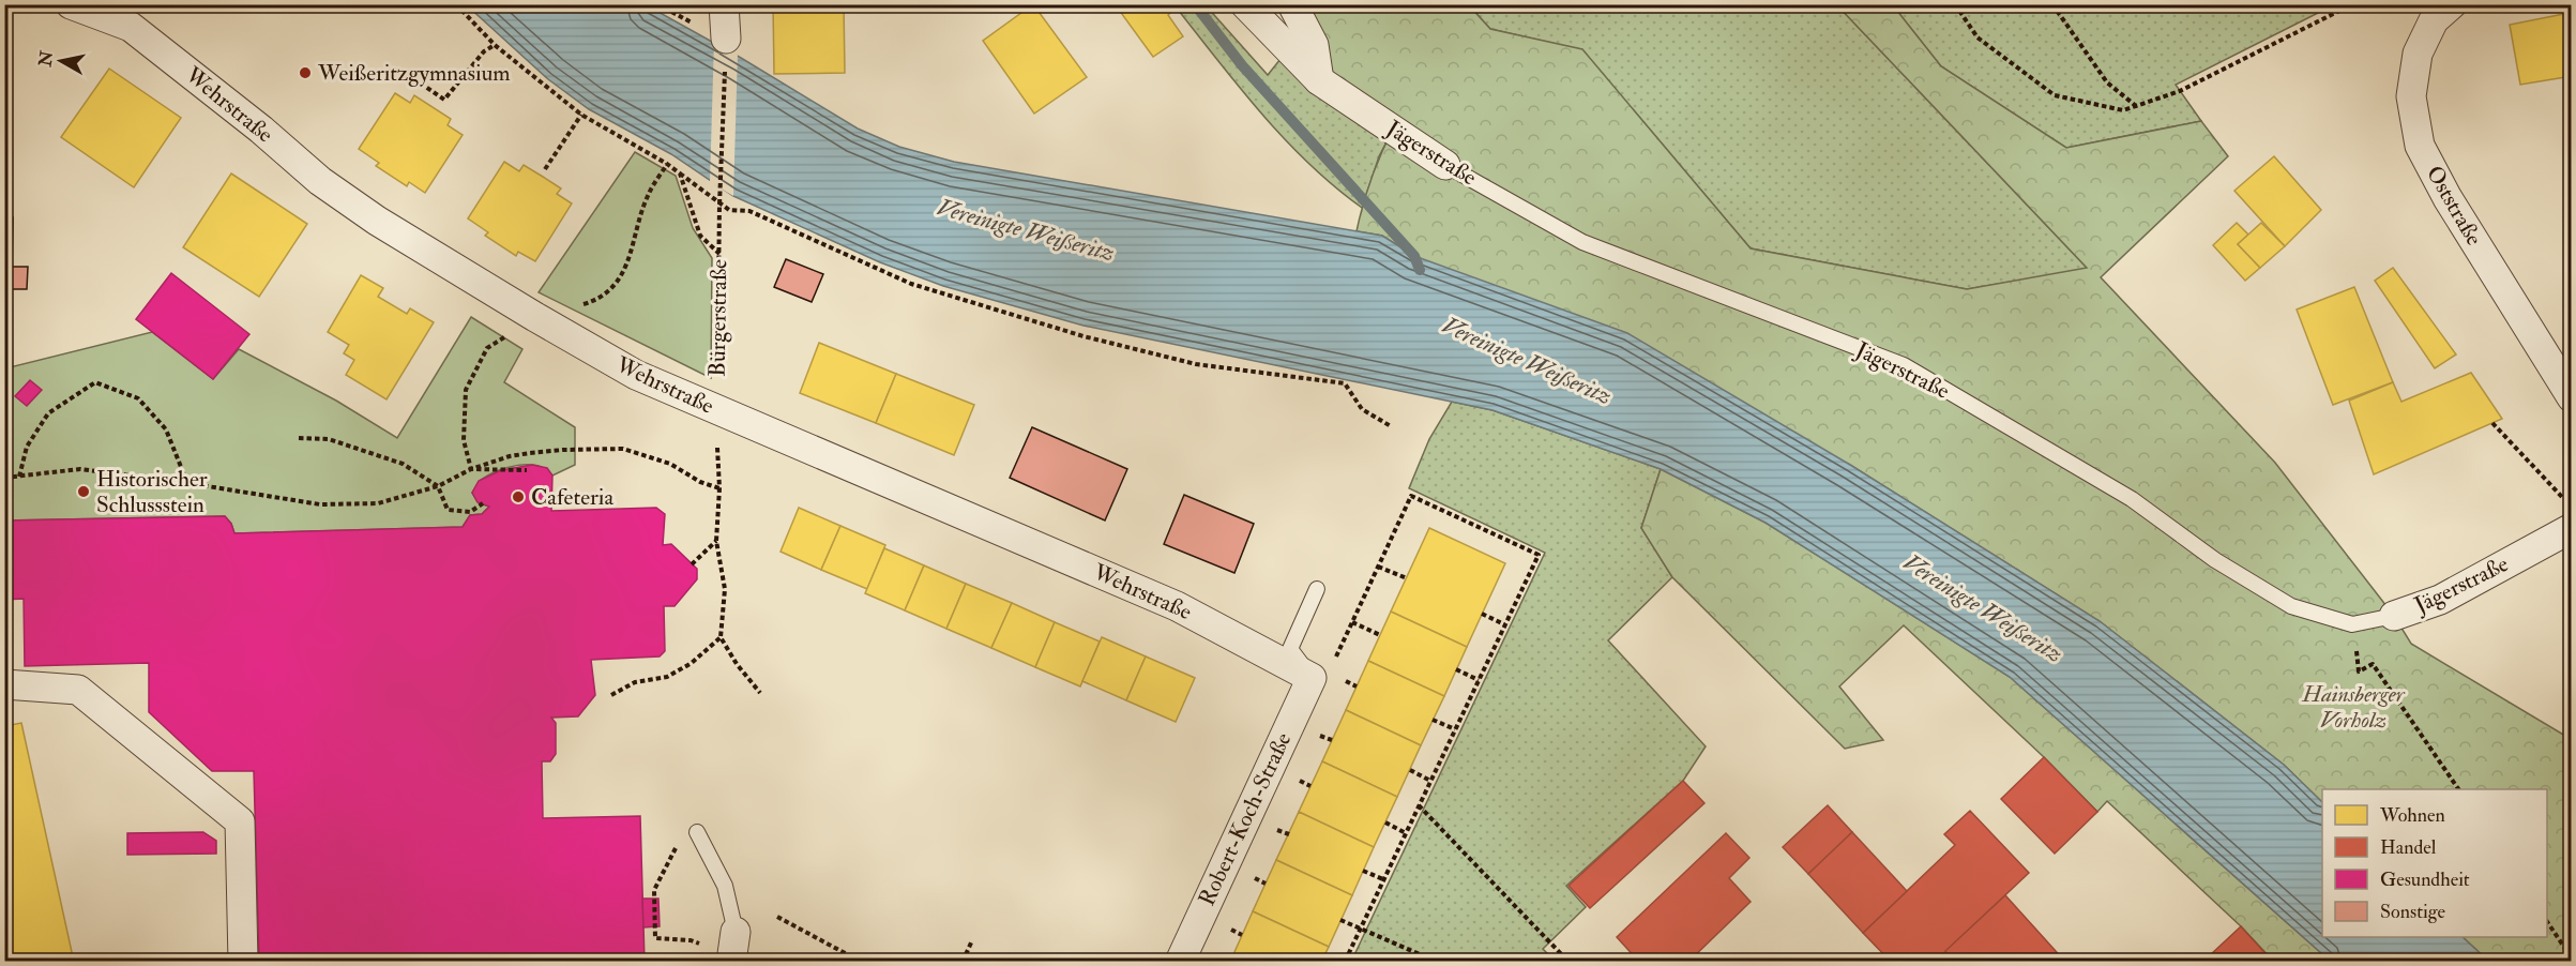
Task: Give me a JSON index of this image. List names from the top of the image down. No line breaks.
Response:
{"streets":{"street":["Wehrstraße","Jägerstraße","Oststraße","Robert-Koch-Straße"],"path":["Bürgerstraße"]},"crossings":[["Wehrstraße","Bürgerstraße"],["Wehrstraße","Robert-Koch-Straße"]],"water":["Vereinigte Weißeritz"],"parks":["Hainsberger Vorholz"],"places":["Weißeritzgymnasium","Historischer Schlussstein","Cafeteria"],"legend":["Wohnen","Handel","Gesundheit","Sonstige"],"north":"left"}
